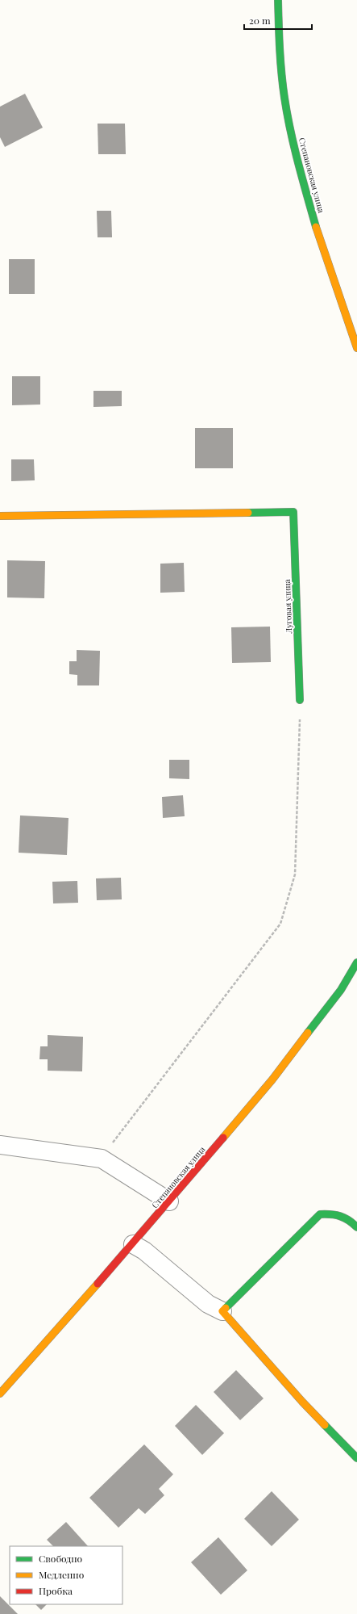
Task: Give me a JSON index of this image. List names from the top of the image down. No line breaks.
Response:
{"streets":{"street":["Степановская улица","Луговая улица"]},"legend":["Свободно","Медленно","Пробка"],"scale_bar":"20 m"}
